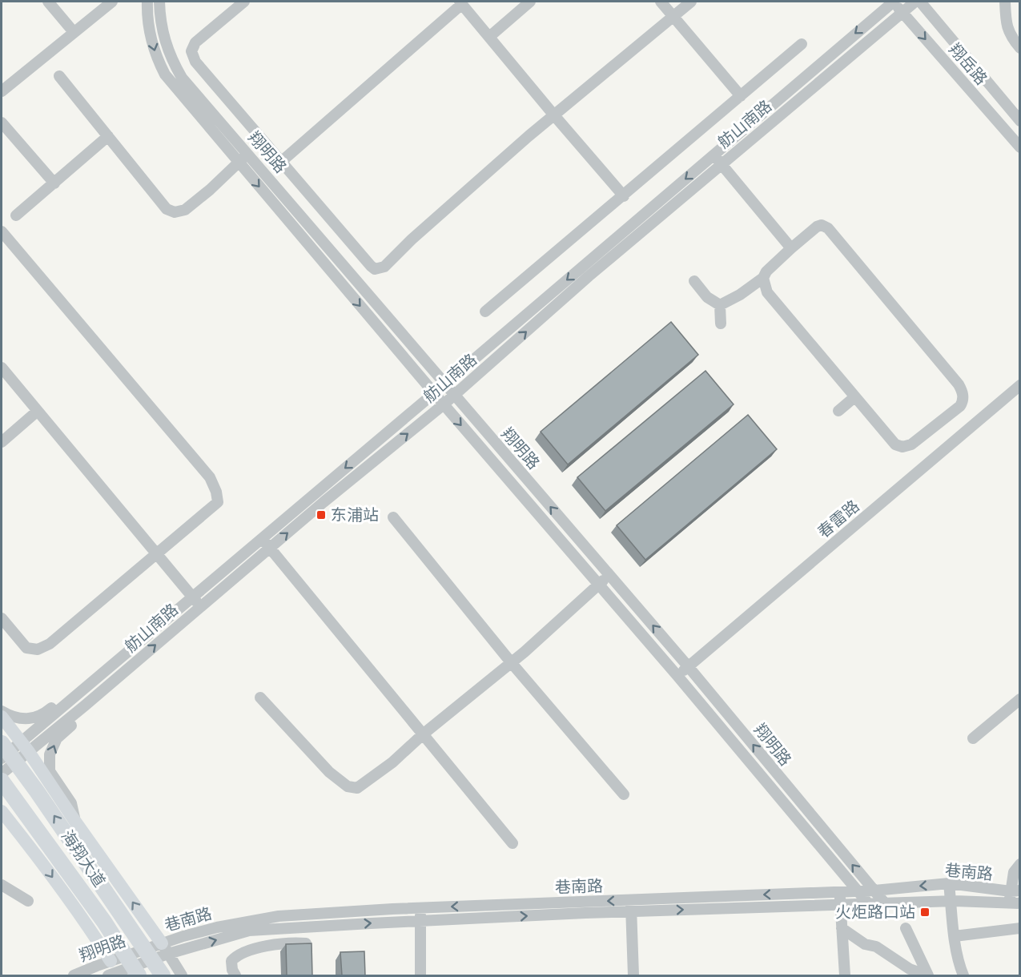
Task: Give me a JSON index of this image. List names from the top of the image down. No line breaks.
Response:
{"streets":{"highway":["海翔大道"],"street":["翔岳路","舫山南路","翔明路","春雷路","巷南路"]},"crossings":[["翔岳路","舫山南路"],["舫山南路","翔明路"],["翔明路","春雷路"],["翔明路","巷南路"]],"places":{"transit":["东浦站","火炬路口站"]}}
